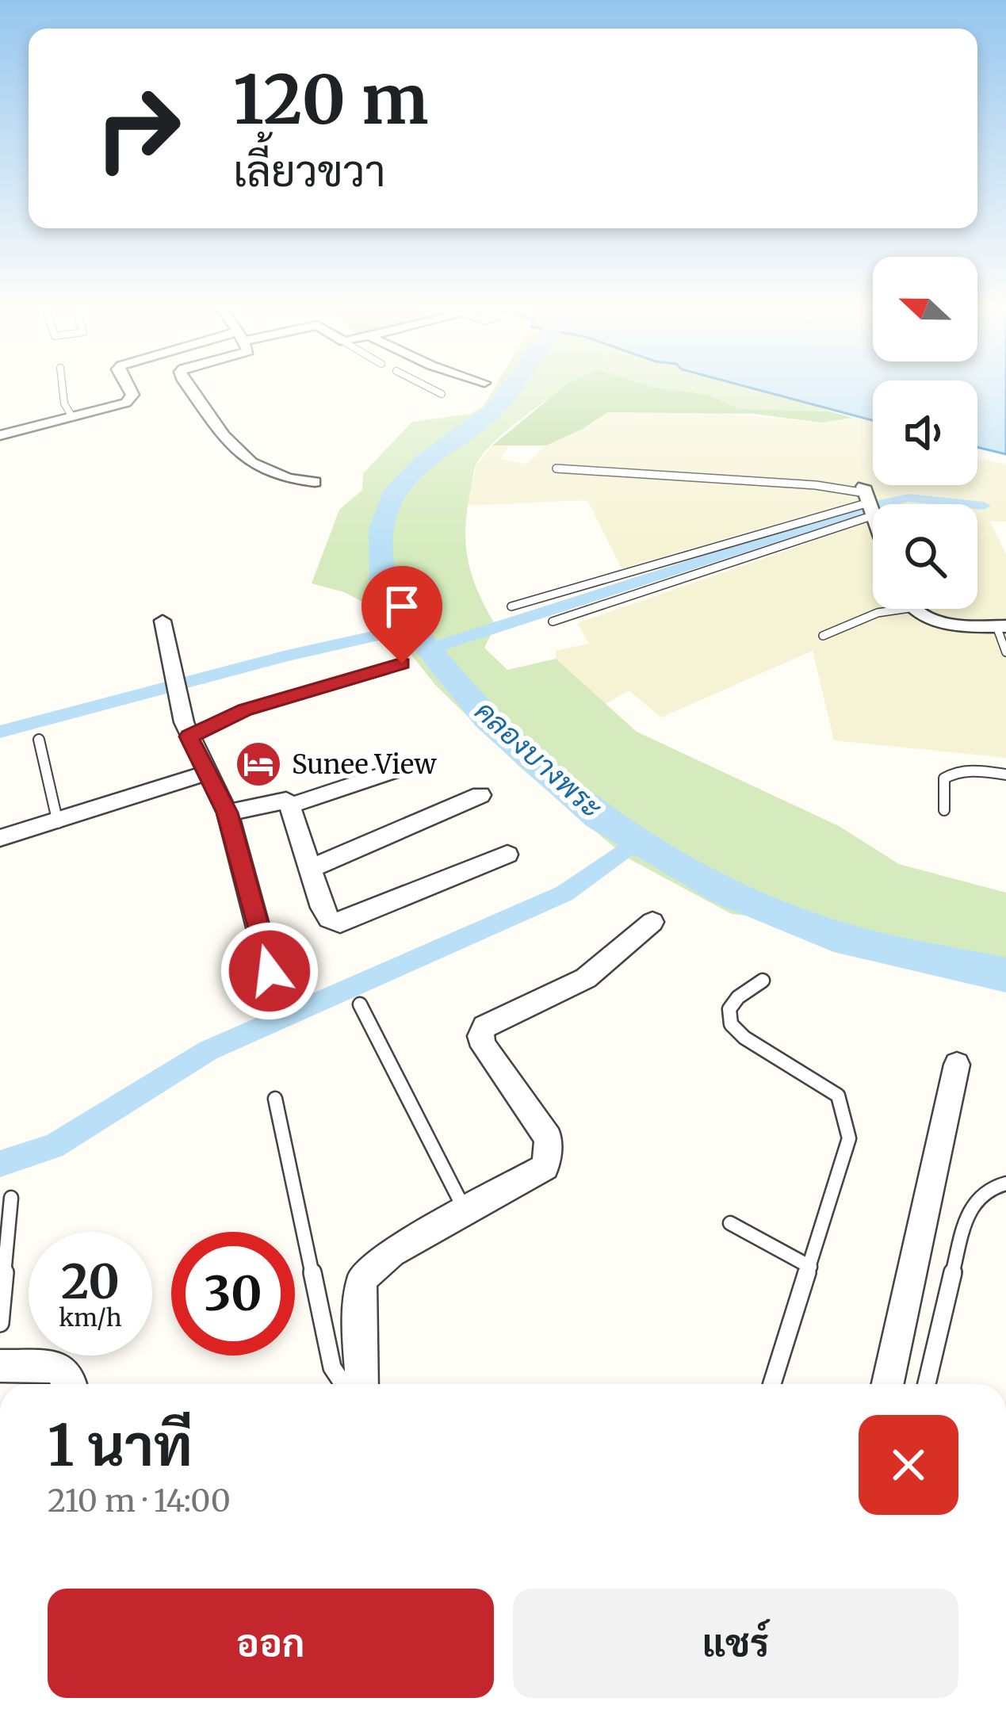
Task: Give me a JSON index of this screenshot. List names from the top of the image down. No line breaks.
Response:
{"water":["คลองบางพระ"],"places":{"hotel":["Sunee View"]},"north":"left","page":{"turn":["120 m","เลี้ยวขวา"],"speed":"20 km/h","limit":"30","heading":["1 นาที","210 m · 14:00"],"buttons":["ออก","แชร์"]}}
